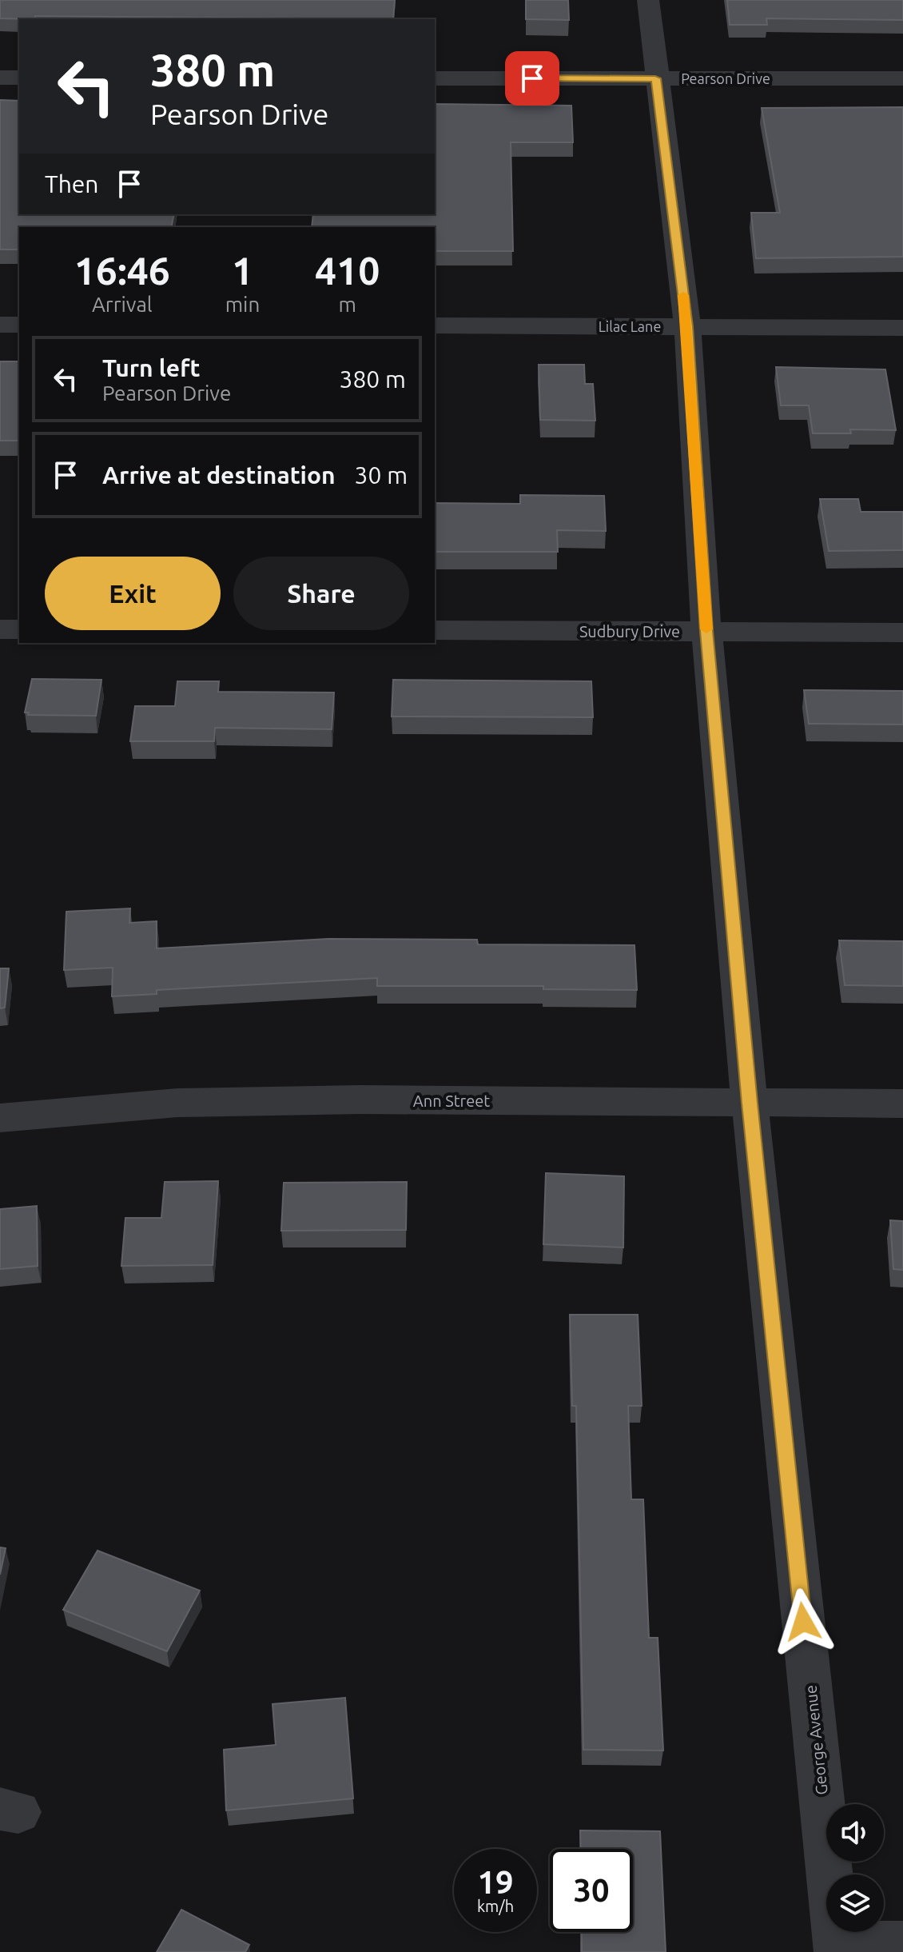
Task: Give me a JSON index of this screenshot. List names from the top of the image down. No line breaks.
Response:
{"streets":{"street":["Pearson Drive","Lilac Lane","Sudbury Drive","Ann Street","George Avenue"]},"crossings":[["Pearson Drive","George Avenue"],["Lilac Lane","George Avenue"],["Sudbury Drive","George Avenue"],["Ann Street","George Avenue"]],"page":{"turn":["380 m","Pearson Drive"],"then":"Then","eta":["16:46","Arrival","1","min","410","m"],"list":[{"name":"Turn left","note":"Pearson Drive","value":"380 m"},{"name":"Arrive at destination","value":"30 m"}],"buttons":["Exit","Share"],"speed":"19 km/h","limit":"30"}}
